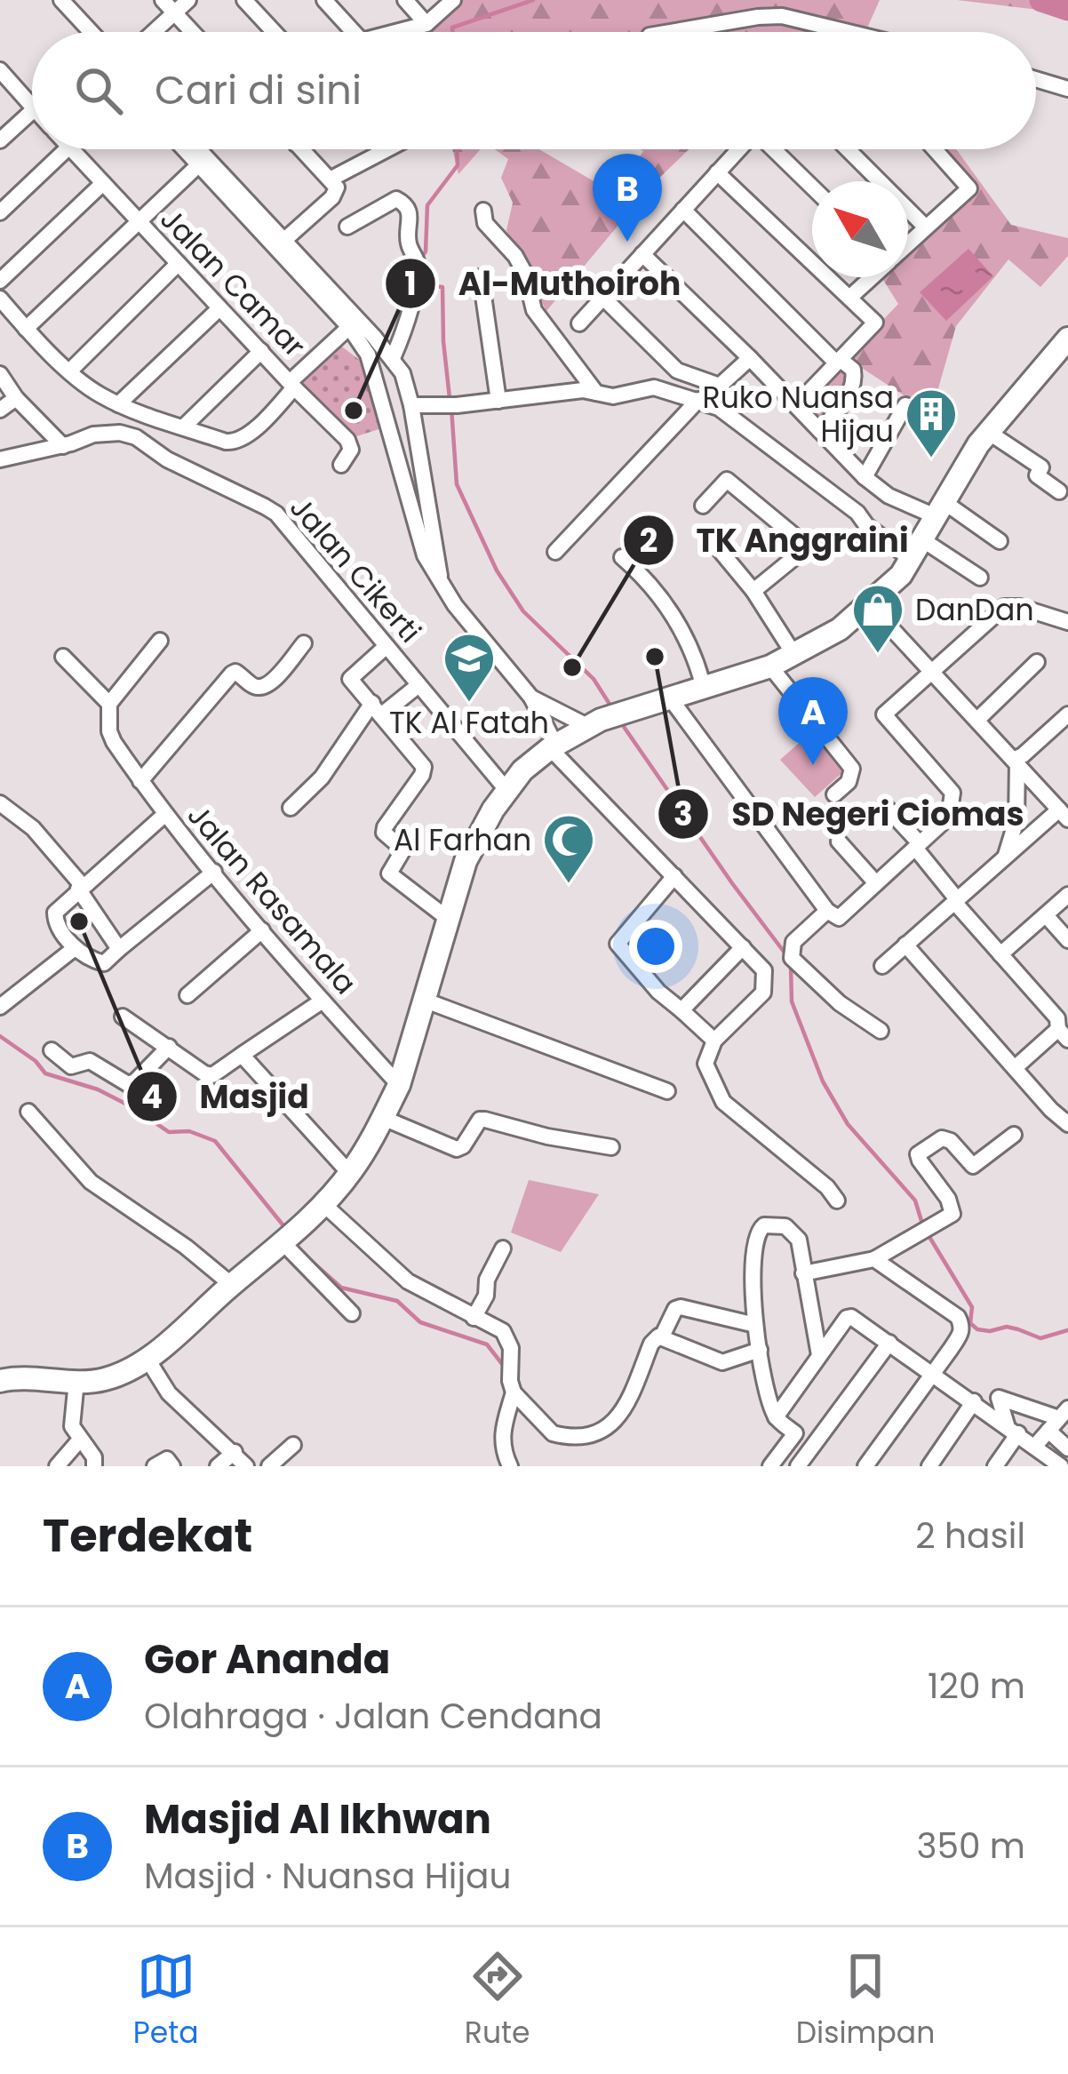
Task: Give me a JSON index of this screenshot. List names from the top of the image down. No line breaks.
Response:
{"streets":{"street":["Jalan Camar","Jalan Cikerti","Jalan Rasamala"]},"places":{"other":["Al-Muthoiroh","SD Negeri Ciomas","TK Anggraini","Masjid"],"building":["Ruko Nuansa Hijau"],"shop":["DanDan"],"school or university":["TK Al Fatah"],"mosque":["Al Farhan"]},"north":"top left","page":{"search":"Cari di sini","pins":["B","A"],"heading":["Terdekat","2 hasil"],"list":[{"mark":"A","name":"Gor Ananda","note":"Olahraga · Jalan Cendana","value":"120 m"},{"mark":"B","name":"Masjid Al Ikhwan","note":"Masjid · Nuansa Hijau","value":"350 m"}],"nav":["Peta","Rute","Disimpan"]}}
